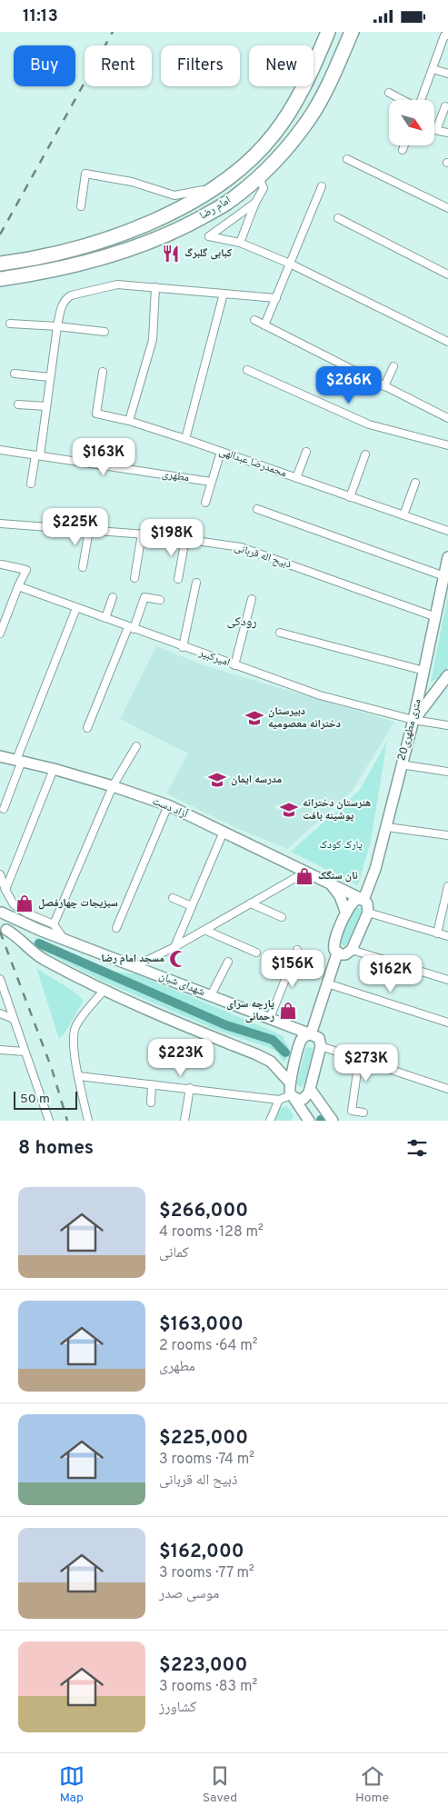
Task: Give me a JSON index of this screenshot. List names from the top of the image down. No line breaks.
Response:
{"streets":{"highway":["امام رضا"],"street":["محمدرضا عبدالهی","مطهری","ذبیح اله قربانی","امیرکبیر","20متری مطهری","آزاد دست","شهدای شبان"]},"crossings":[["ذبیح اله قربانی","20متری مطهری"],["امیرکبیر","20متری مطهری"],["20متری مطهری","آزاد دست"]],"districts":["رودکی"],"parks":["پارک کودک"],"places":{"restaurant":["کبابی گلبرگ"],"school or university":["دبیرستان دخترانه معصومیه","مدرسه ایمان","هنرستان دخترانه پوشینه بافت"],"shop":["نان سنگک","سبزیجات چهارفصل","پارچه سرای رحمانی"],"mosque":["مسجد امام رضا"]},"scale_bar":"50 m","north":"bottom right","page":{"status":"11:13","chip":["Buy","Rent","Filters","New"],"price":["$266K","$163K","$225K","$198K","$156K","$162K","$223K","$273K"],"scale":"50 m","heading":"8 homes","list":[{"name":"$266,000","note":"4 rooms · 128 m² · کمانی"},{"name":"$163,000","note":"2 rooms · 64 m² · مطهری"},{"name":"$225,000","note":"3 rooms · 74 m² · ذبیح اله قربانی"},{"name":"$162,000","note":"3 rooms · 77 m² · موسی صدر"},{"name":"$223,000","note":"3 rooms · 83 m² · کشاورز"}],"tabs":["Map","Saved","Home"]}}
